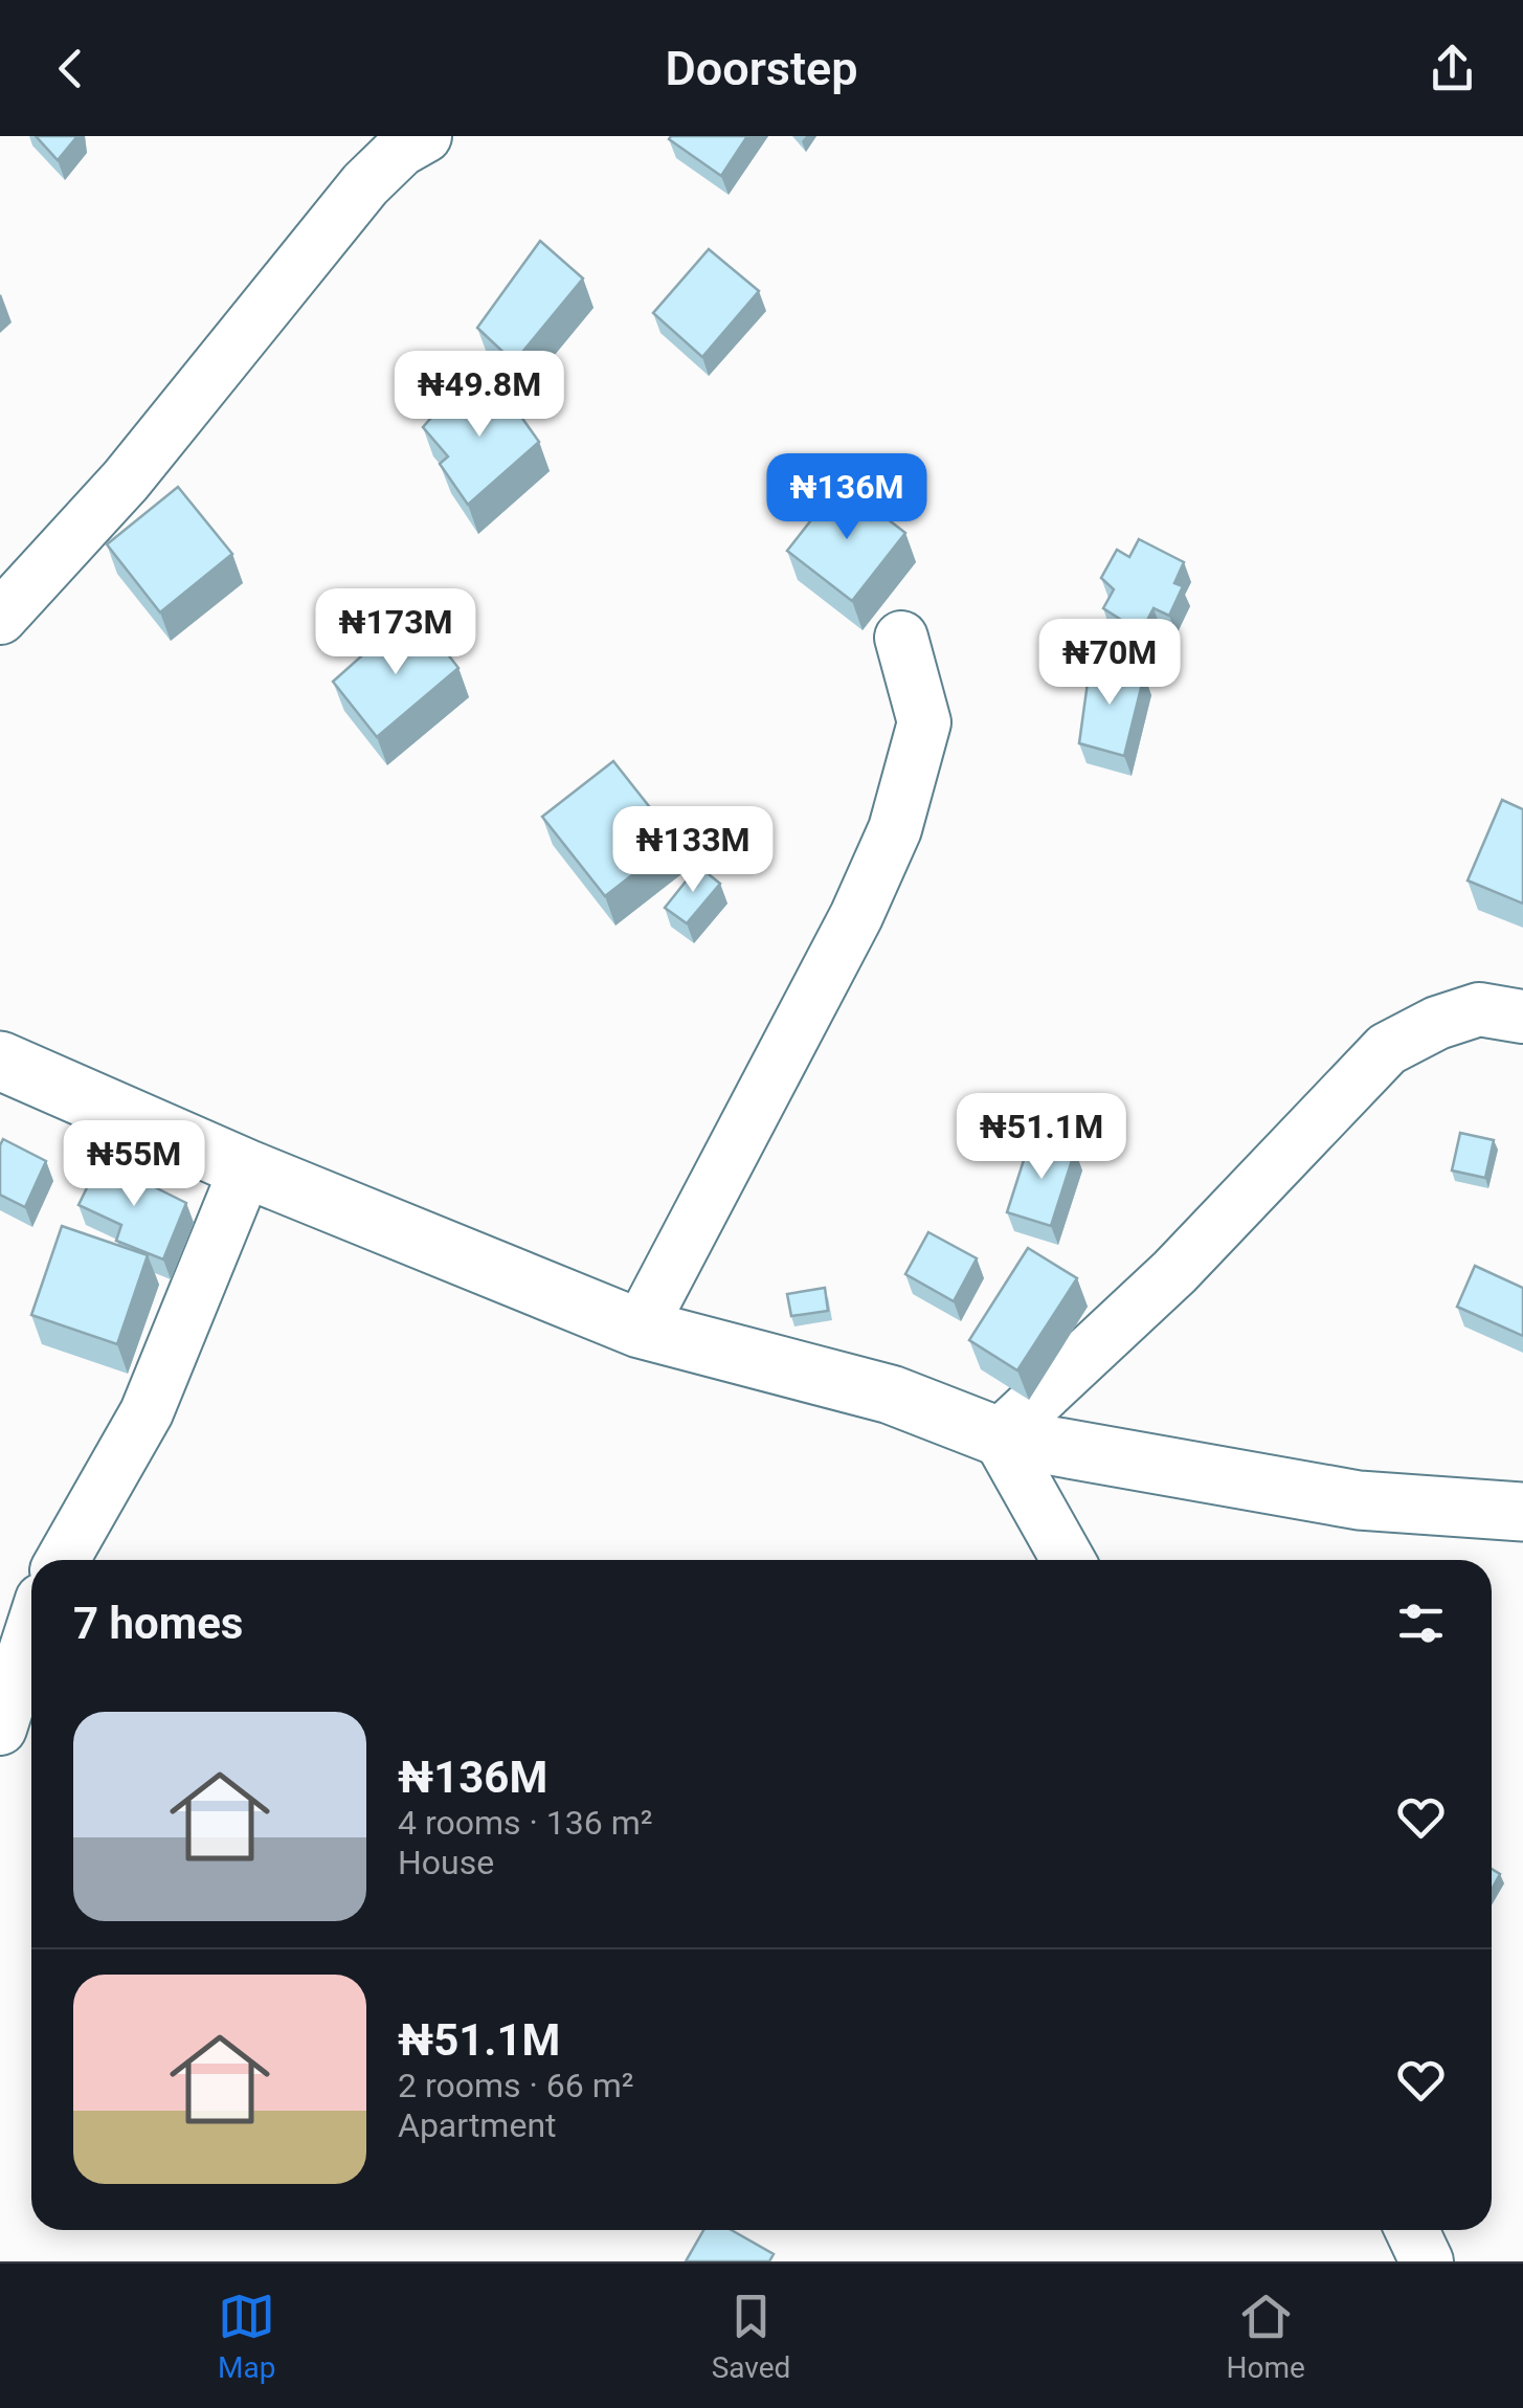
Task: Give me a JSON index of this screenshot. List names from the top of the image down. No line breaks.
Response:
{"page":{"header":"Doorstep","price":["₦49.8M","₦136M","₦173M","₦70M","₦133M","₦51.1M","₦55M"],"heading":"7 homes","list":[{"name":"₦136M","note":"4 rooms · 136 m² · House"},{"name":"₦51.1M","note":"2 rooms · 66 m² · Apartment"}],"tabs":["Map","Saved","Home"]}}
